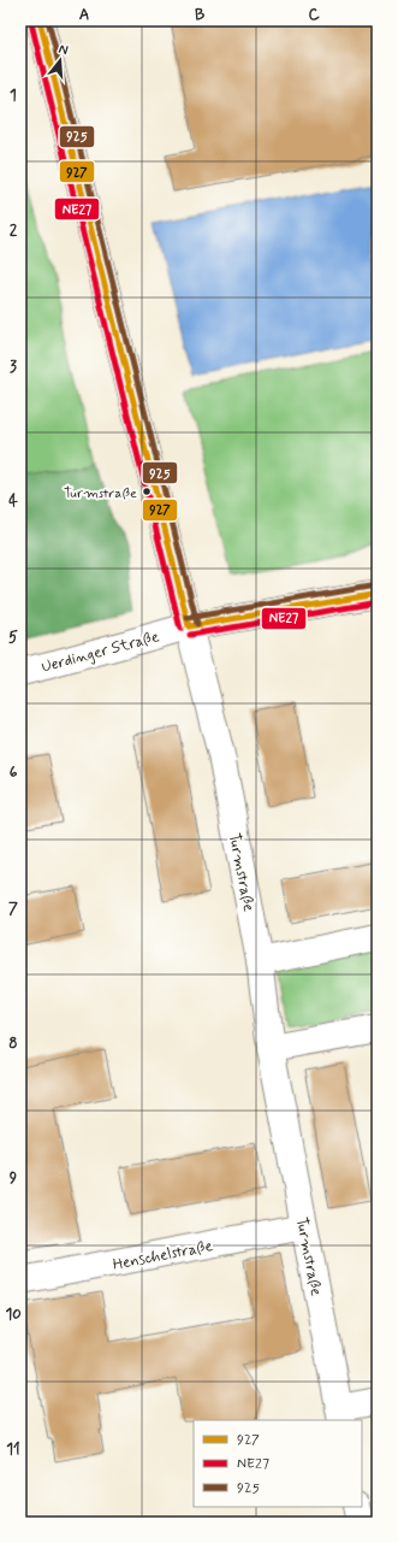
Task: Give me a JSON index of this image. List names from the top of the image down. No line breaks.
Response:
{"streets":{"street":["Uerdinger Straße","Turmstraße","Henschelstraße"]},"crossings":[["Uerdinger Straße","Turmstraße"],["Turmstraße","Henschelstraße"]],"places":["Turmstraße"],"lines":["transit line 927","transit line 925","transit line NE27"],"legend":["927","NE27","925"],"north":"top","grid":{"columns":["A","B","C"],"rows":["1","2","3","4","5","6","7","8","9","10","11"]}}
